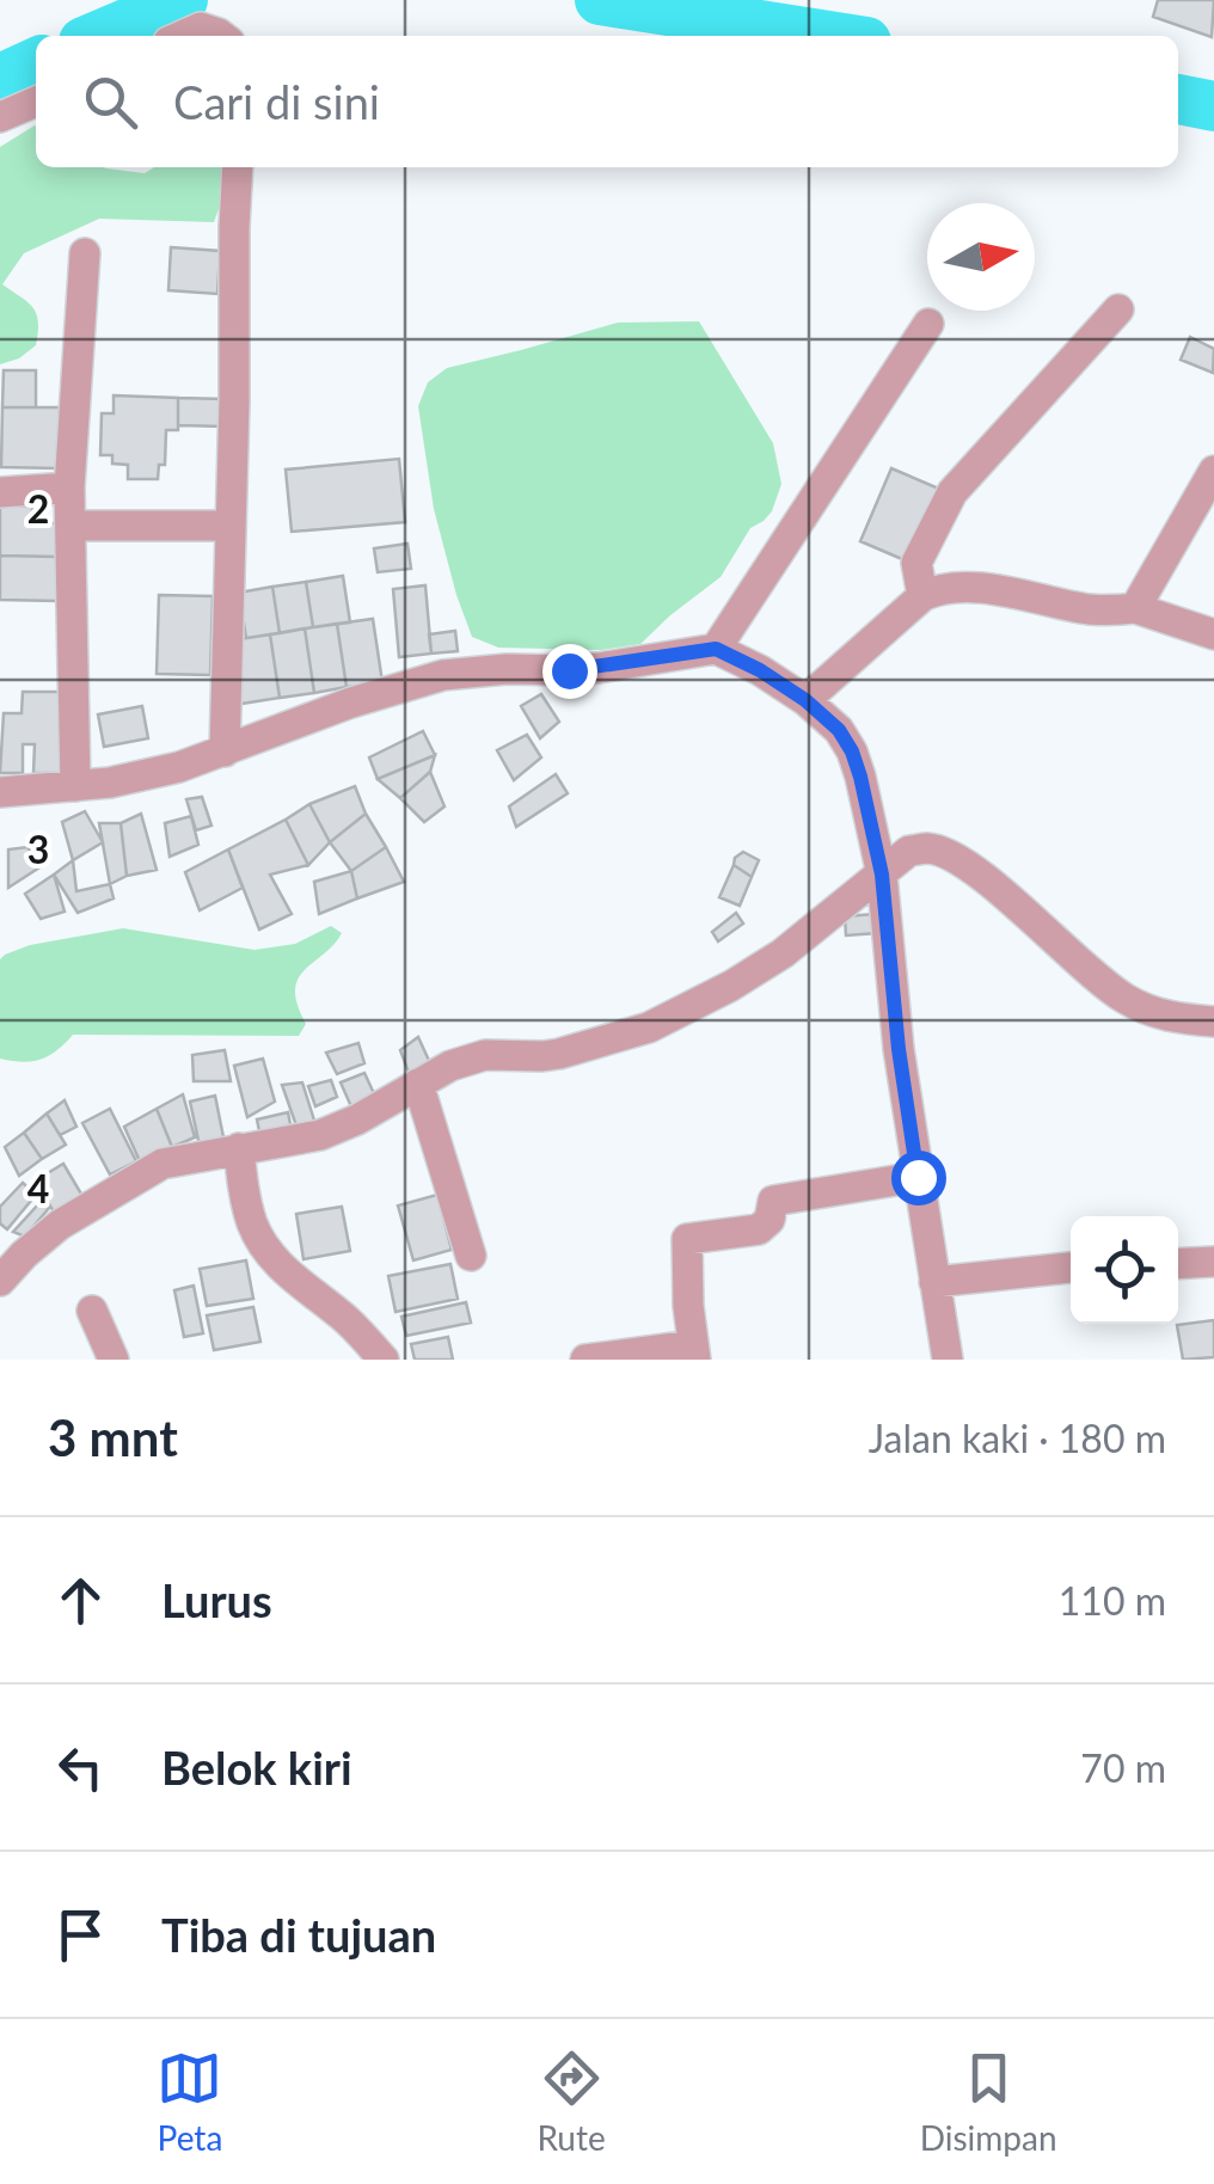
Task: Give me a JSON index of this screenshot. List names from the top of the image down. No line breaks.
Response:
{"north":"right","page":{"search":"Cari di sini","heading":["3 mnt","Jalan kaki · 180 m"],"list":[["Lurus","110 m"],["Belok kiri","70 m"],"Tiba di tujuan"],"nav":["Peta","Rute","Disimpan"]},"grid":{"rows":["2","3","4"]}}
